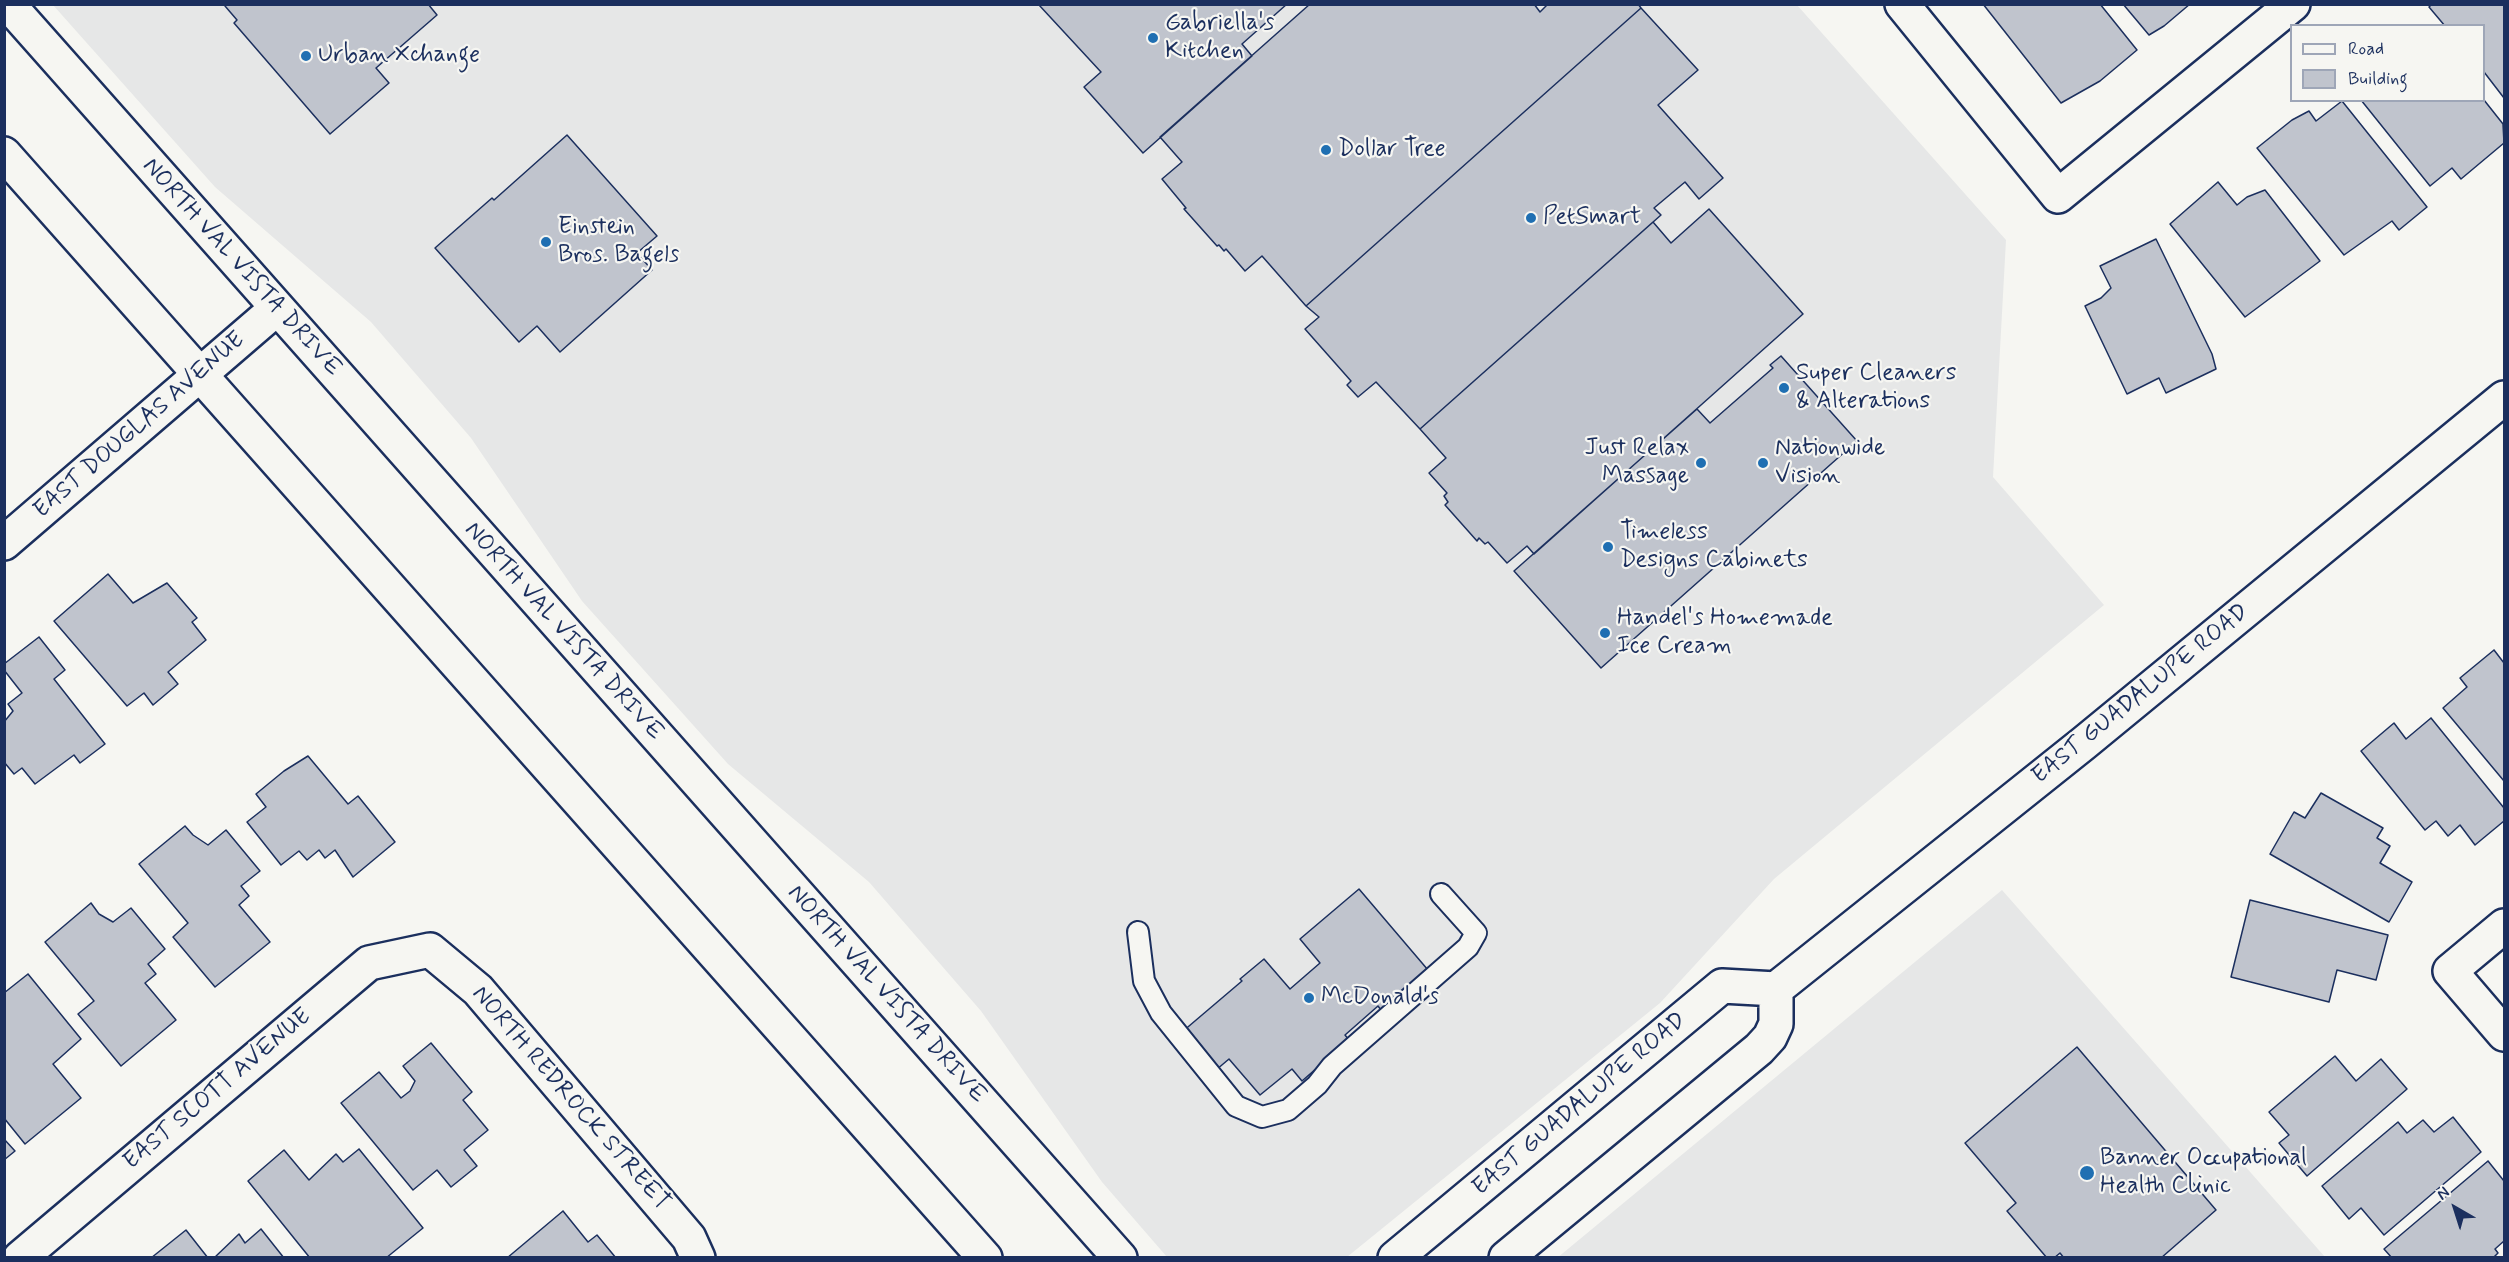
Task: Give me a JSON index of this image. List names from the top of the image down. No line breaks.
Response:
{"streets":{"main road":["NORTH VAL VISTA DRIVE","EAST DOUGLAS AVENUE","EAST GUADALUPE ROAD","EAST SCOTT AVENUE","NORTH REDROCK STREET"]},"crossings":[["NORTH VAL VISTA DRIVE","EAST DOUGLAS AVENUE"],["EAST SCOTT AVENUE","NORTH REDROCK STREET"]],"places":["Gabriella's Kitchen","Urban Xchange","Dollar Tree","PetSmart","Einstein Bros. Bagels","Super Cleaners & Alterations","Just Relax Massage","Nationwide Vision","Timeless Designs Cabinets","Handel's Homemade Ice Cream","McDonald's","Banner Occupational Health Clinic"],"legend":["Road","Building"],"north":"top left"}
